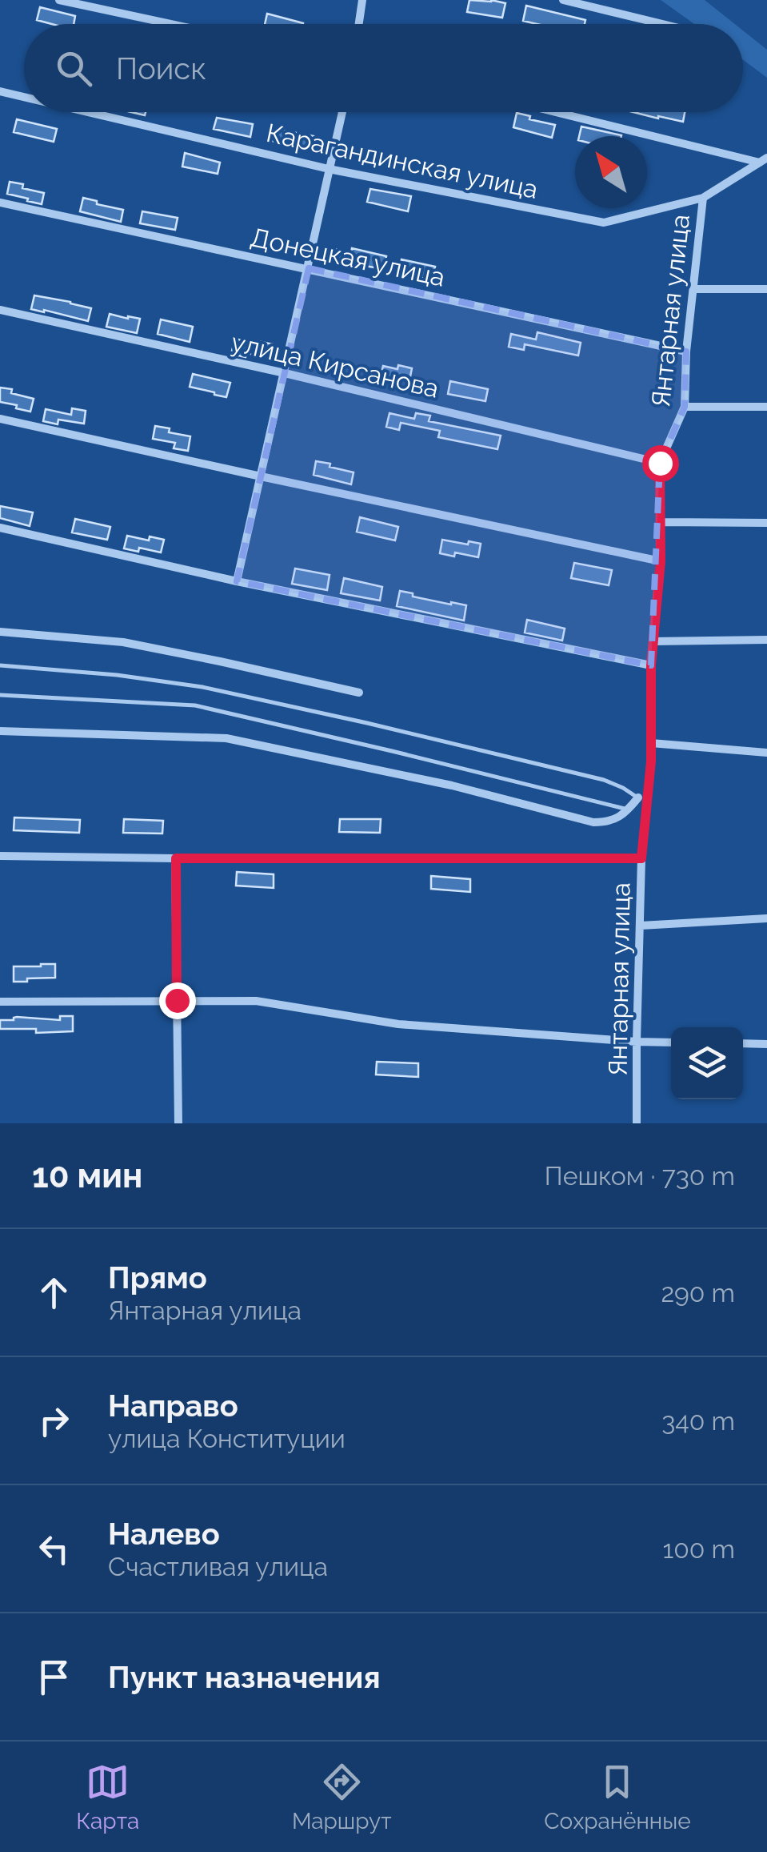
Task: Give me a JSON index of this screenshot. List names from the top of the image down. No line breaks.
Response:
{"streets":{"street":["Карагандинская улица","Донецкая улица","Янтарная улица","улица Кирсанова"]},"crossings":[["Карагандинская улица","Янтарная улица"],["Донецкая улица","Янтарная улица"],["Янтарная улица","улица Кирсанова"]],"north":"top left","page":{"search":"Поиск","heading":["10 мин","Пешком · 730 m"],"list":[["Прямо","Янтарная улица","290 m"],["Направо","улица Конституции","340 m"],["Налево","Счастливая улица","100 m"],"Пункт назначения"],"nav":["Карта","Маршрут","Сохранённые"]}}
